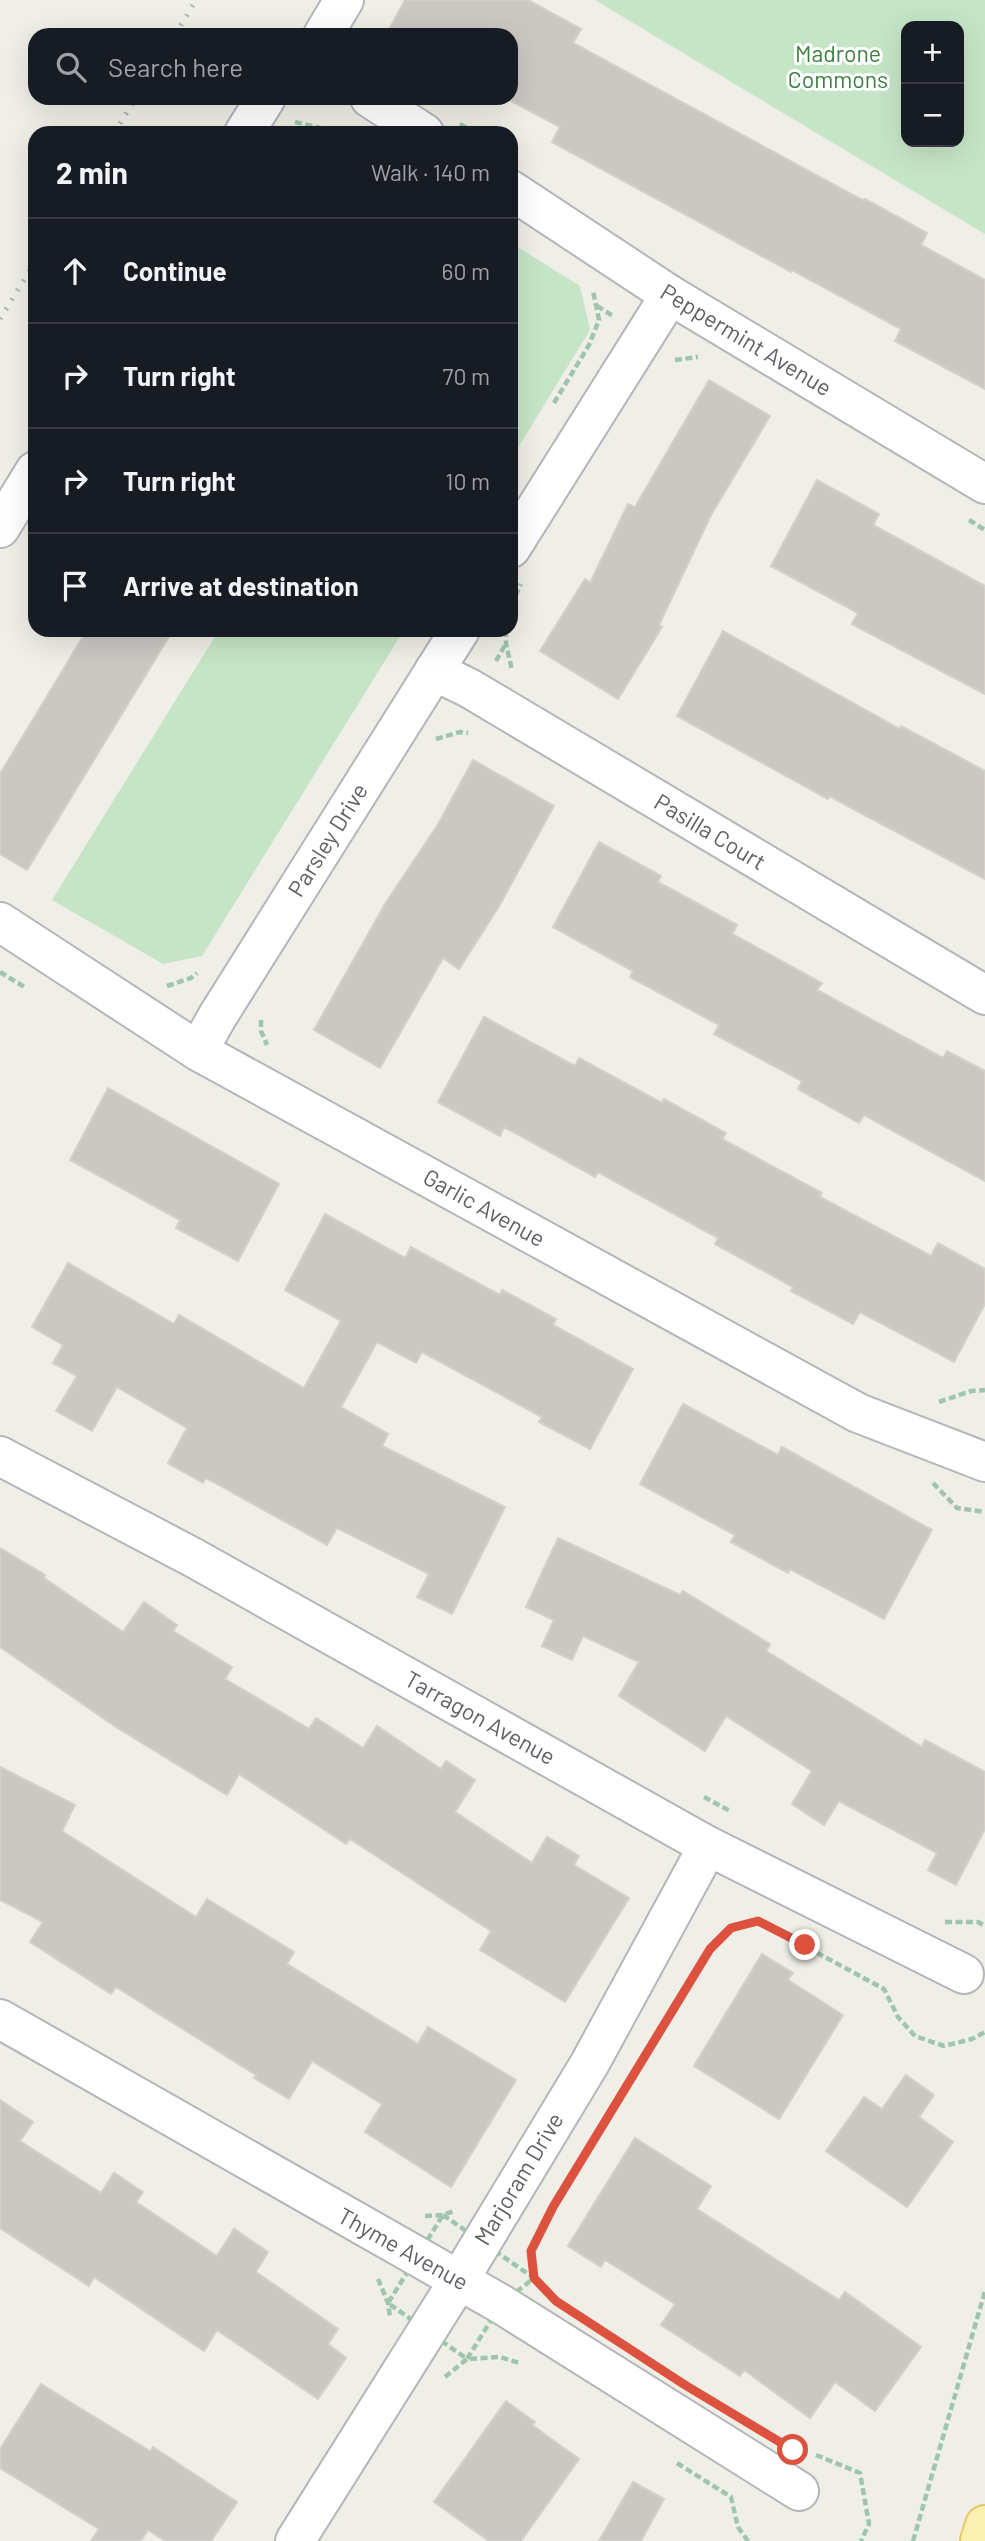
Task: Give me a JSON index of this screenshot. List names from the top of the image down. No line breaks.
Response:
{"streets":{"street":["Peppermint Avenue","Pasilla Court","Parsley Drive","Garlic Avenue","Tarragon Avenue","Marjoram Drive","Thyme Avenue"]},"crossings":[["Pasilla Court","Parsley Drive"],["Parsley Drive","Garlic Avenue"],["Tarragon Avenue","Marjoram Drive"],["Marjoram Drive","Thyme Avenue"]],"parks":["Madrone Commons"],"page":{"map_buttons":["+","−"],"search":"Search here","heading":["2 min","Walk · 140 m"],"list":[["Continue","60 m"],["Turn right","70 m"],["Turn right","10 m"],"Arrive at destination"]}}
